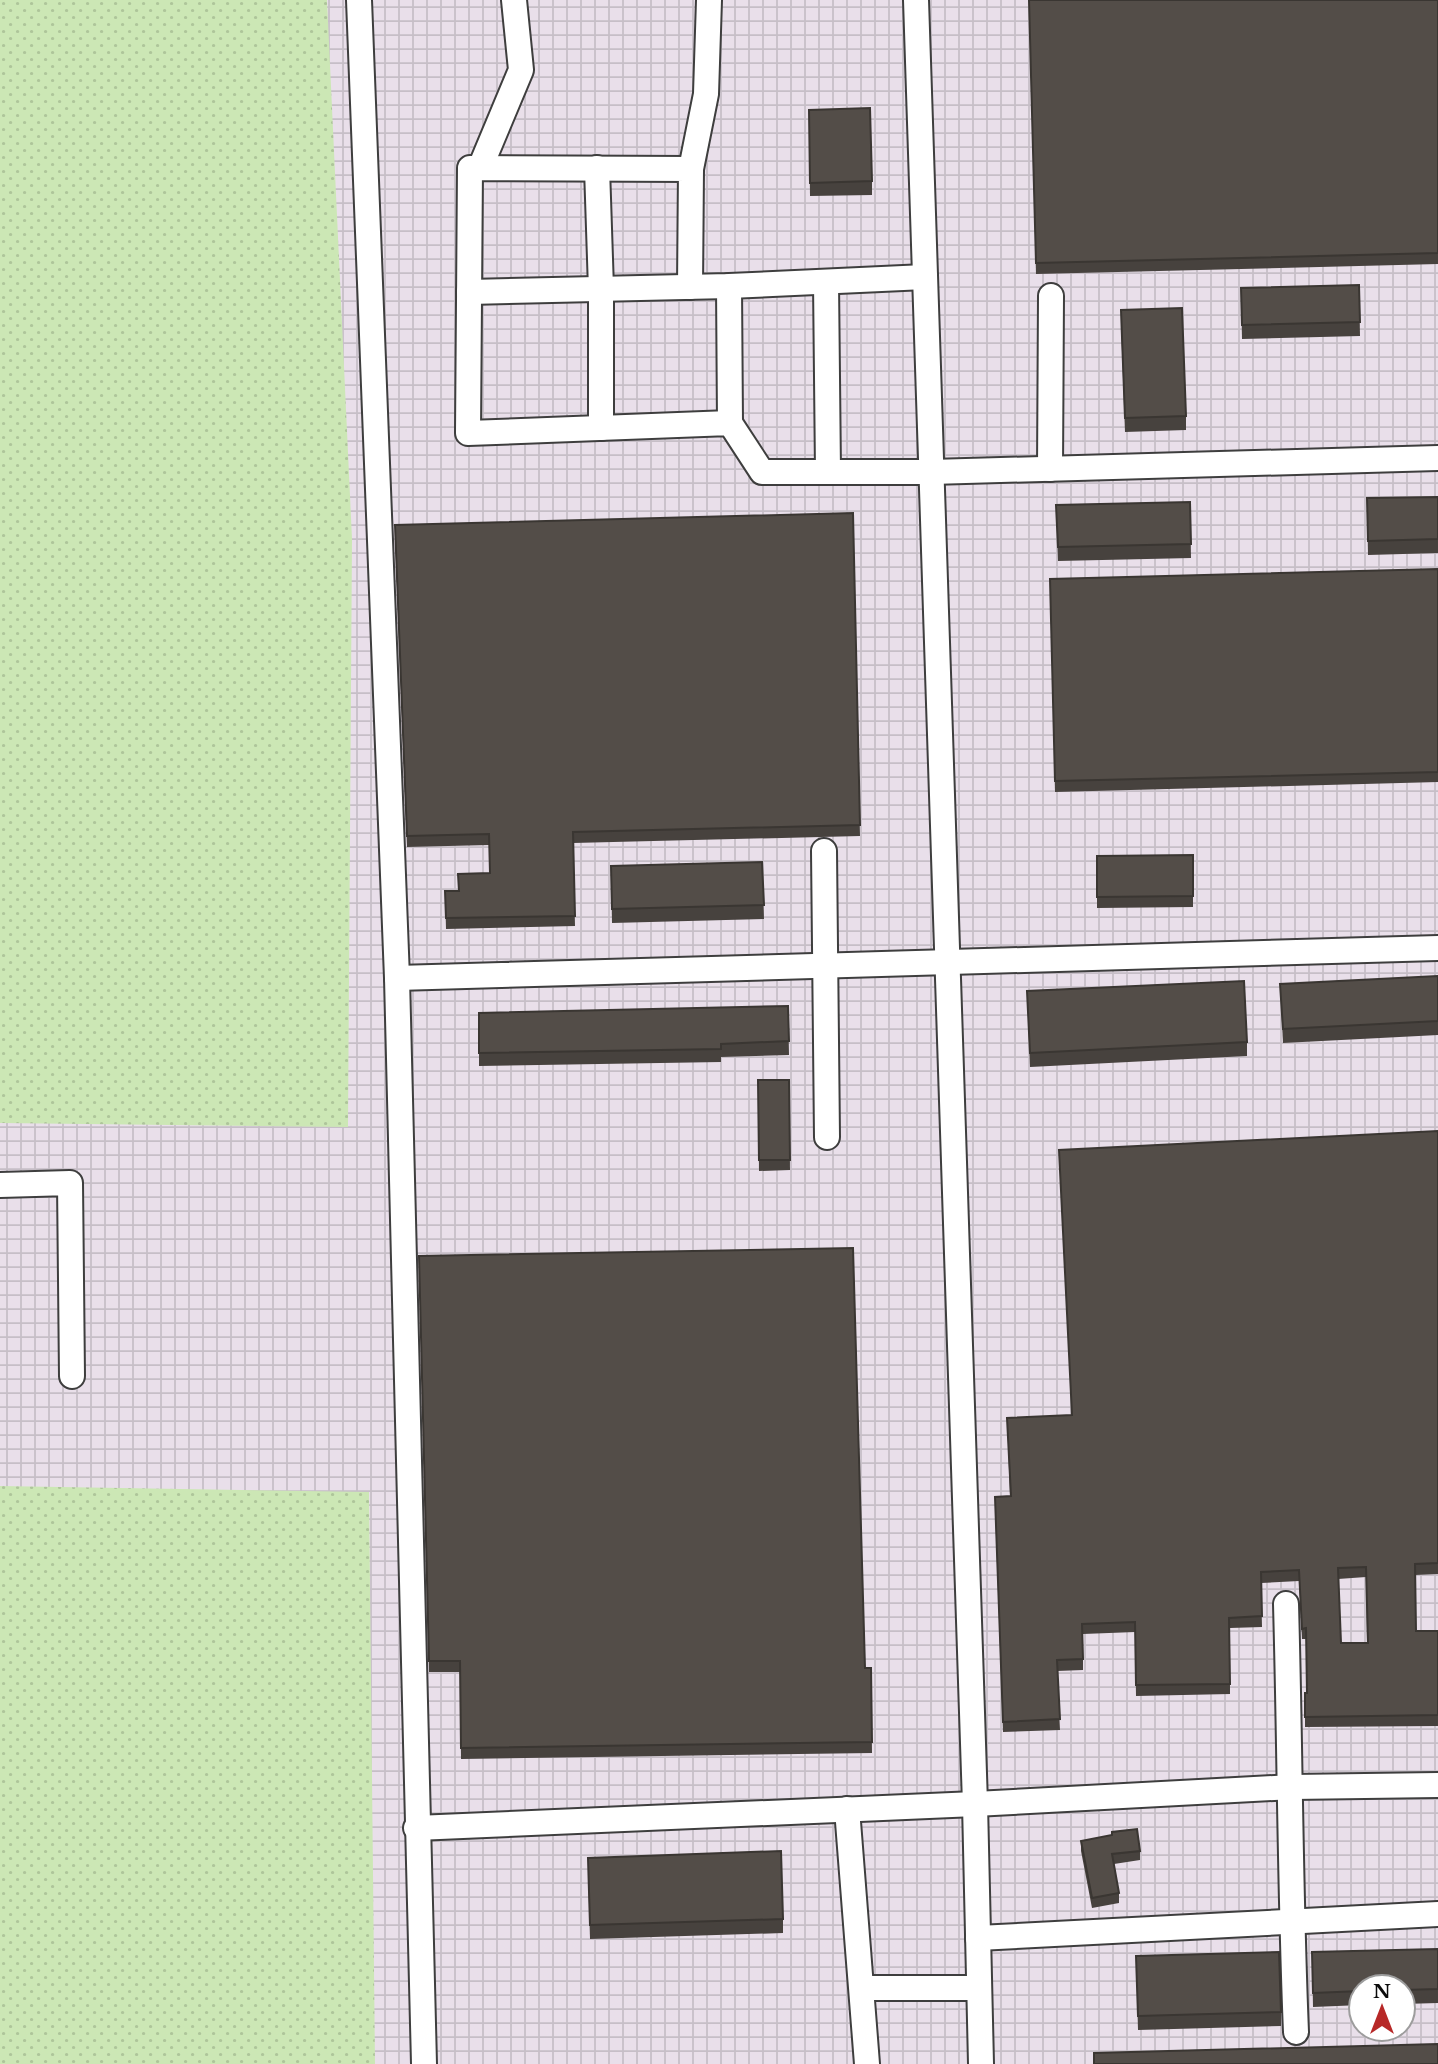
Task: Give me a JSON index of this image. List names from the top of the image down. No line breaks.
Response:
{"north":"top"}
